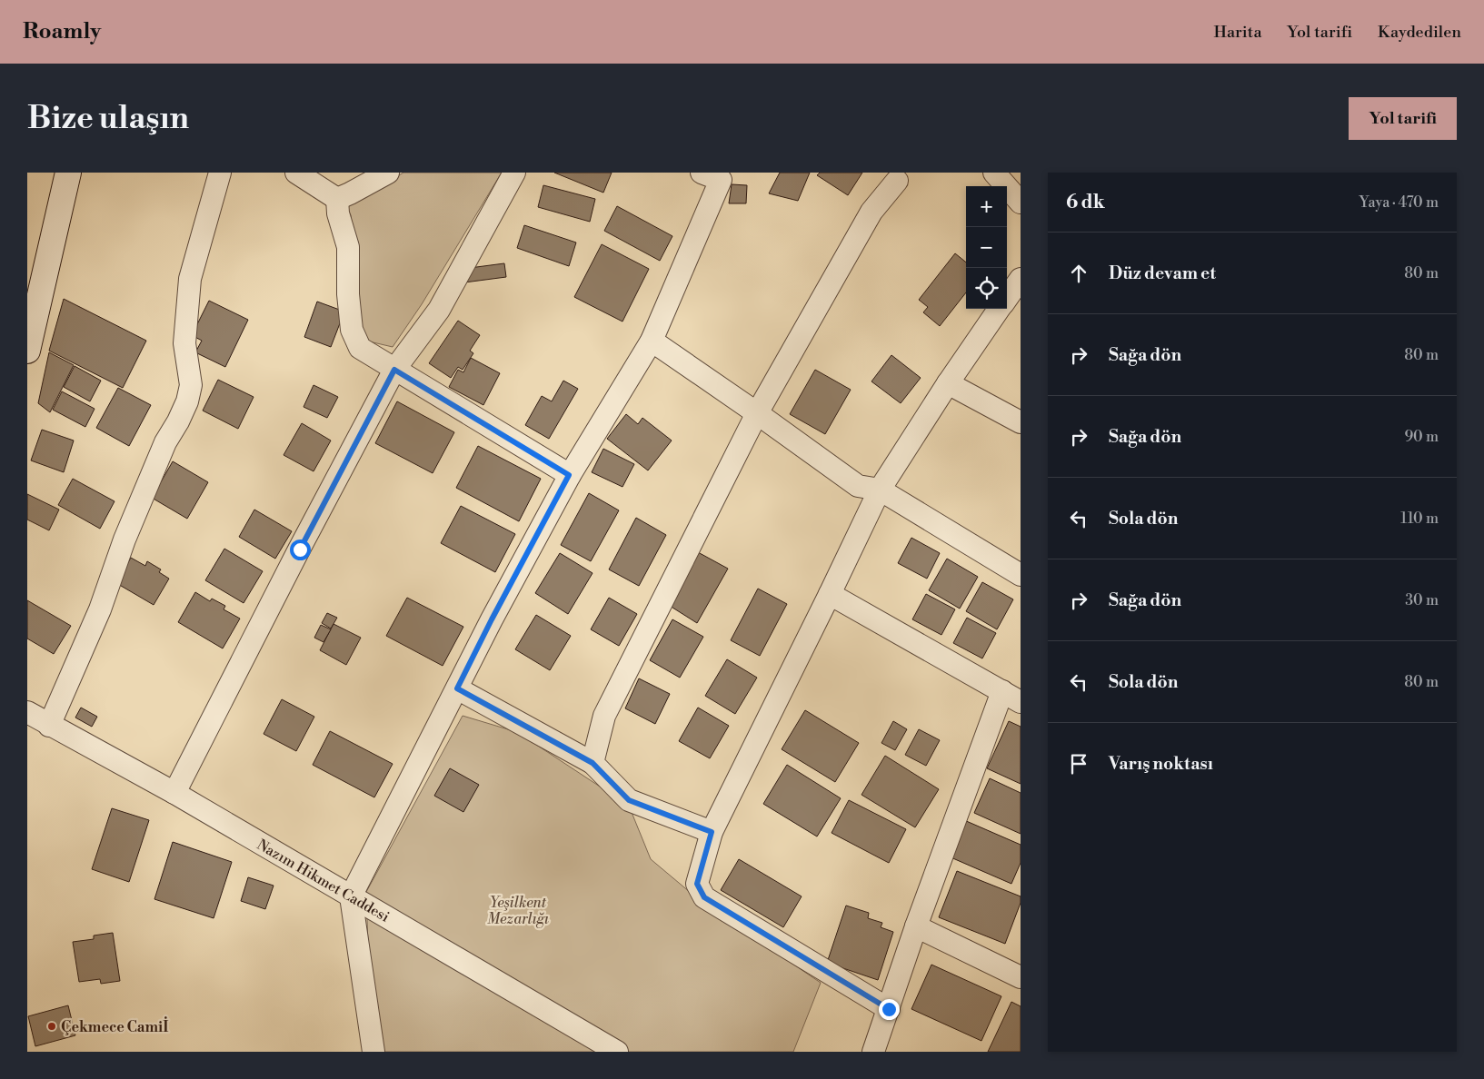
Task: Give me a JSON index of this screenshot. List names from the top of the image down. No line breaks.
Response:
{"streets":{"street":["Nazım Hikmet Caddesi"]},"parks":["Yeşilkent Mezarlığı"],"places":["Çekmece Camiİ"],"page":{"header":"Roamly","nav":["Harita","Yol tarifi","Kaydedilen"],"buttons":"Yol tarifi","title":"Bize ulaşın","heading":["6 dk","Yaya · 470 m"],"map_buttons":["+","−"],"list":[["Düz devam et","80 m"],["Sağa dön","80 m"],["Sağa dön","90 m"],["Sola dön","110 m"],["Sağa dön","30 m"],["Sola dön","80 m"],"Varış noktası"]}}
